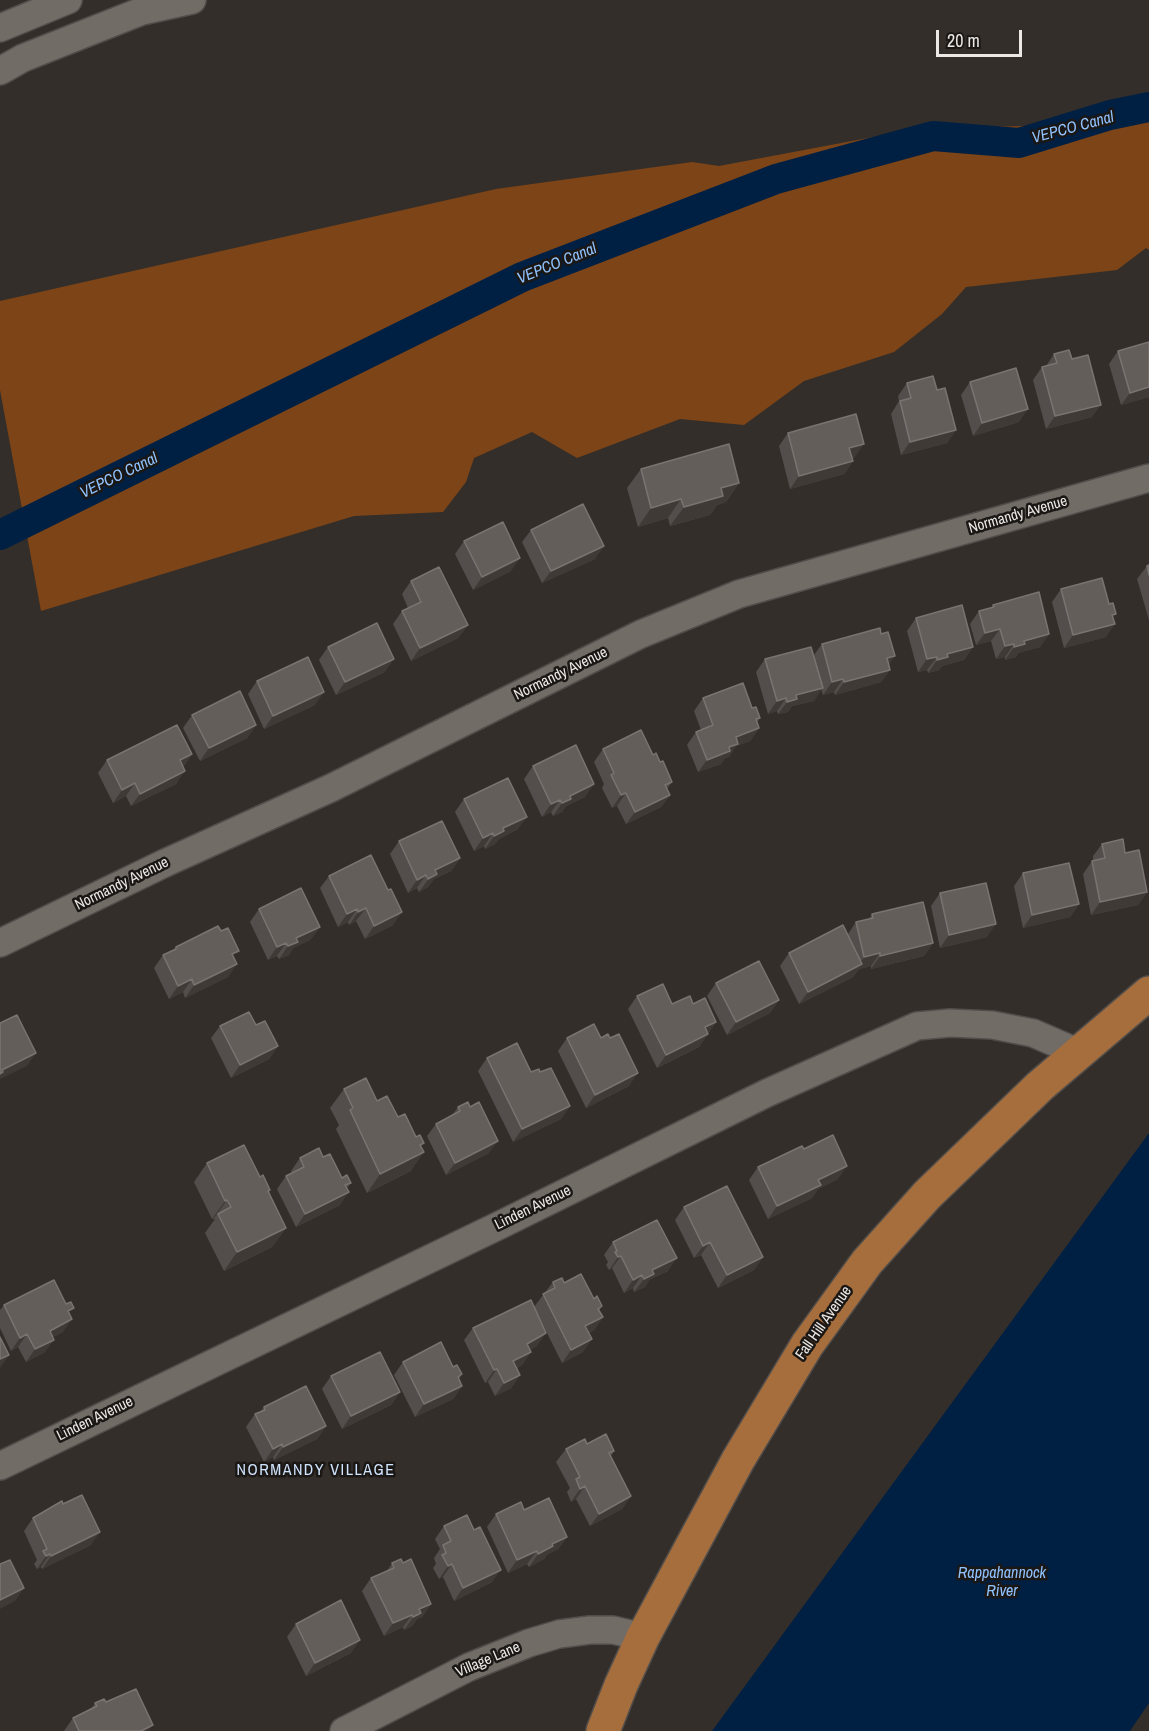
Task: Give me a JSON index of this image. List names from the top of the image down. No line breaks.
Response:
{"streets":{"main road":["Fall Hill Avenue"],"street":["Normandy Avenue","Linden Avenue","Village Lane"]},"crossings":[["Linden Avenue","Fall Hill Avenue"],["Fall Hill Avenue","Village Lane"]],"districts":["NORMANDY VILLAGE"],"water":["VEPCO Canal","Rappahannock River"],"scale_bar":"20 m"}
